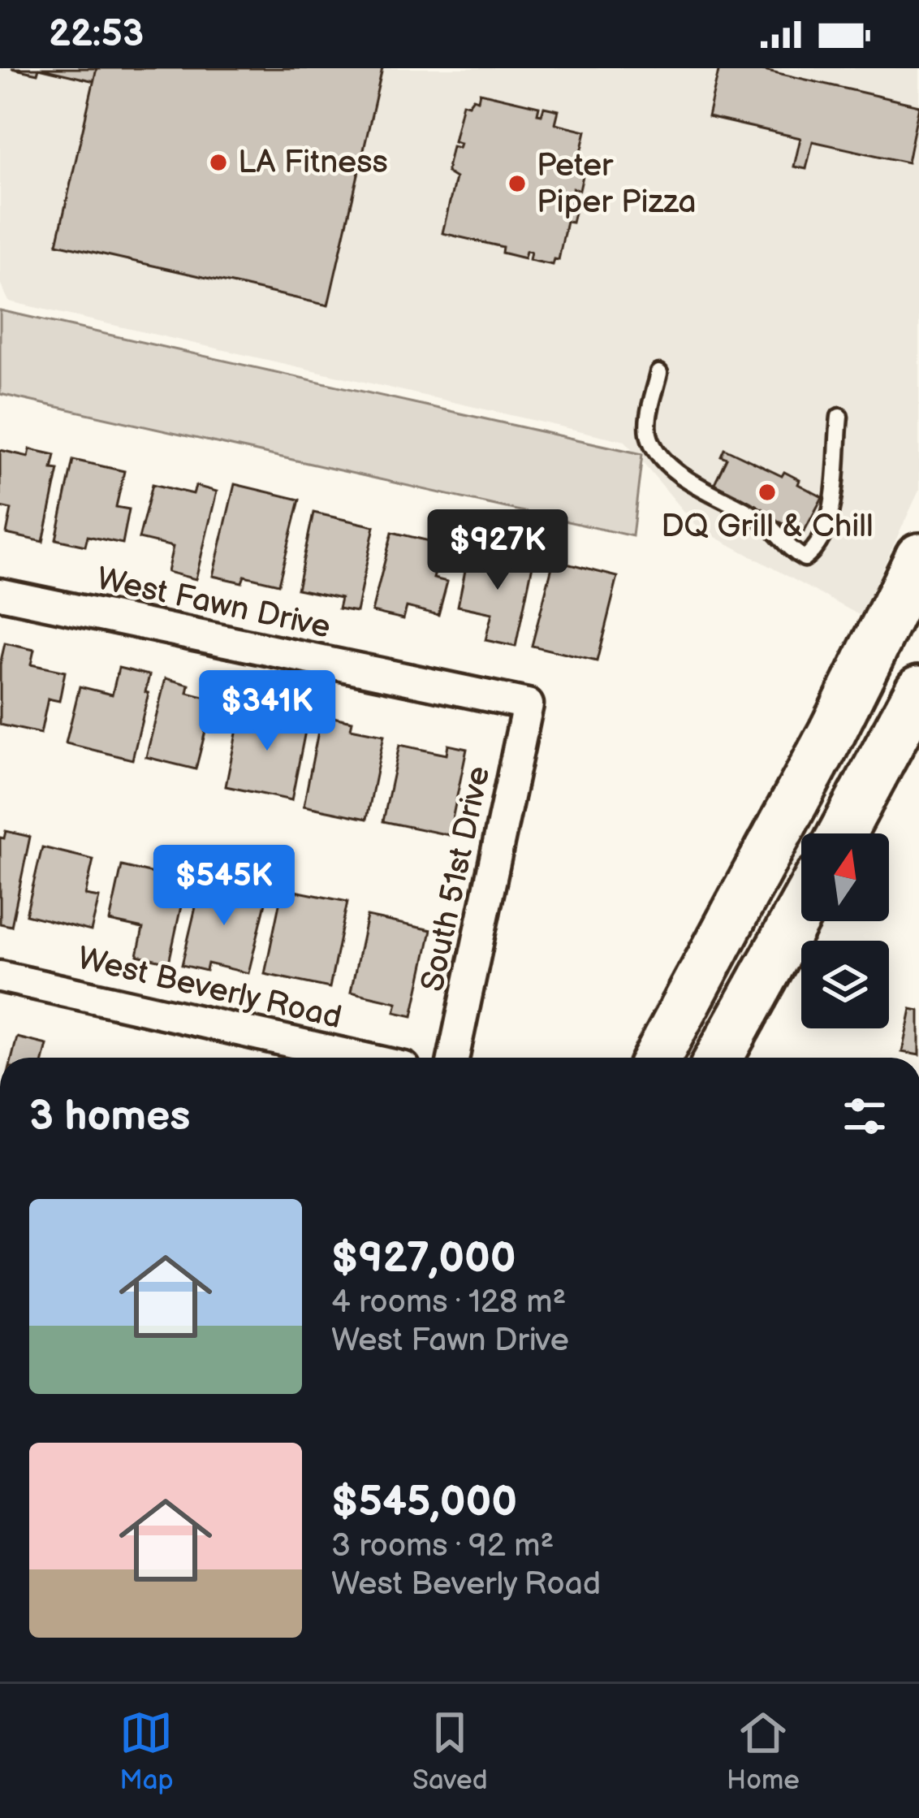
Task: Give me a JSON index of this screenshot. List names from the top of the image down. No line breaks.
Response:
{"streets":{"street":["West Fawn Drive","South 51st Drive","West Beverly Road"]},"crossings":[["West Fawn Drive","South 51st Drive"]],"places":["LA Fitness","Peter Piper Pizza","DQ Grill & Chill"],"north":"top","page":{"status":"22:53","price":["$927K","$341K","$545K"],"heading":"3 homes","list":[{"name":"$927,000","note":"4 rooms · 128 m² · West Fawn Drive"},{"name":"$545,000","note":"3 rooms · 92 m² · West Beverly Road"}],"tabs":["Map","Saved","Home"]}}
